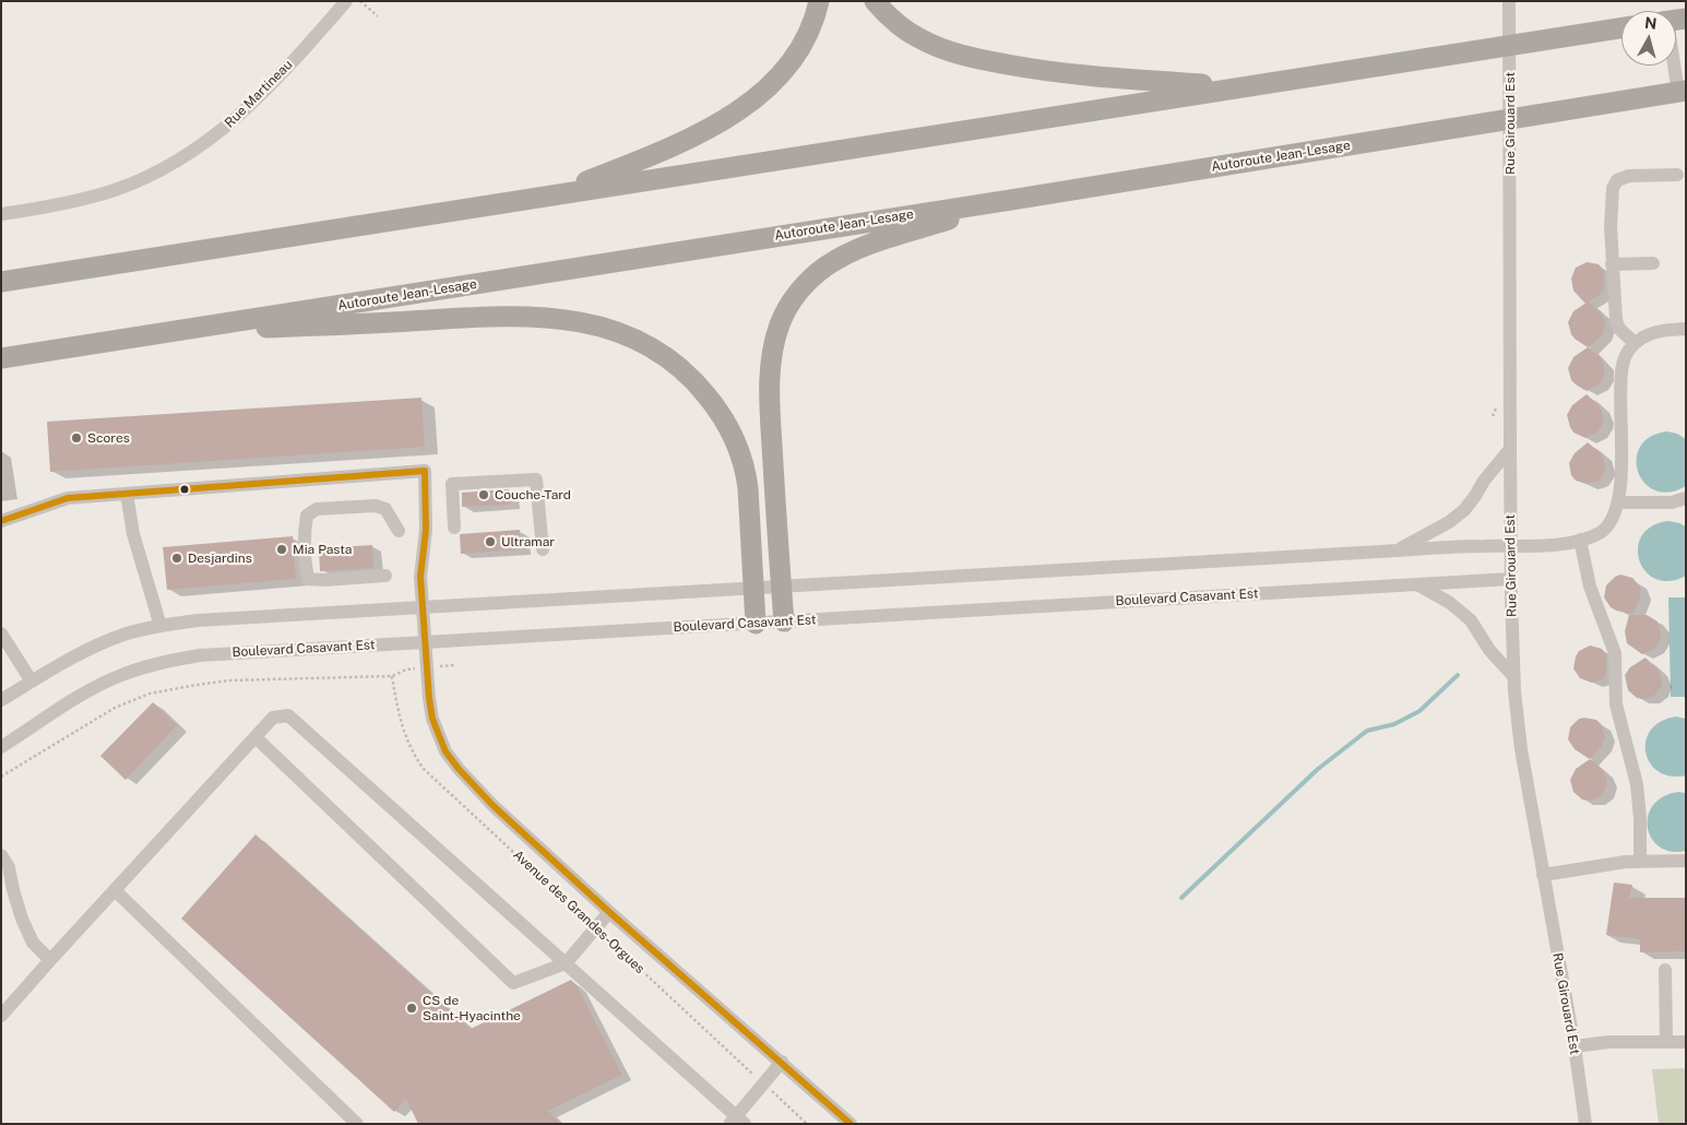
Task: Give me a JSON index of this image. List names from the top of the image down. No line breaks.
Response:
{"streets":{"highway":["Autoroute Jean-Lesage"],"street":["Rue Martineau","Rue Girouard Est","Boulevard Casavant Est","Avenue des Grandes-Orgues"]},"crossings":[["Rue Girouard Est","Boulevard Casavant Est"],["Boulevard Casavant Est","Avenue des Grandes-Orgues"]],"places":["Scores","Couche-Tard","Ultramar","Mia Pasta","Desjardins","CS de Saint-Hyacinthe"],"north":"top"}
